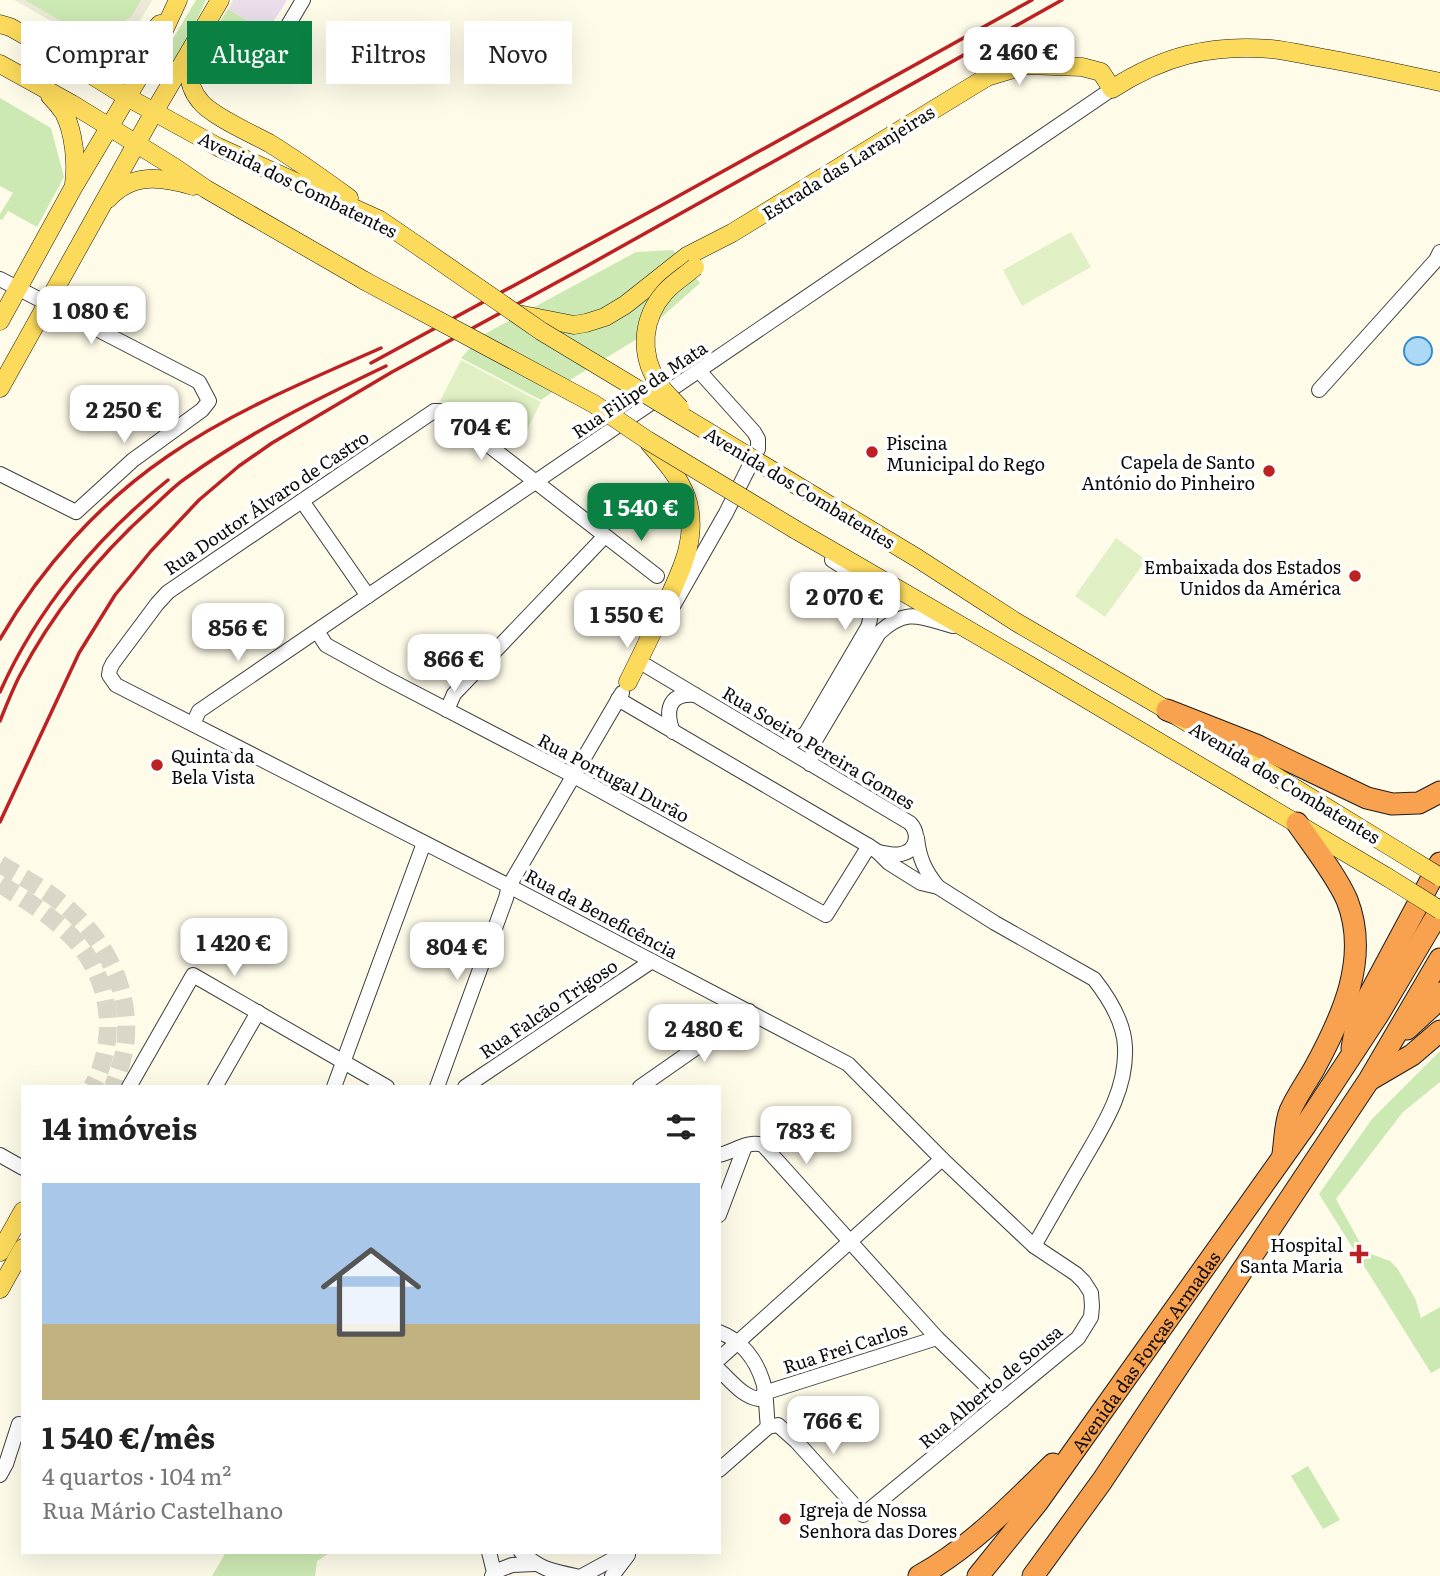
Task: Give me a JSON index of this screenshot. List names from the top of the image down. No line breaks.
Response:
{"streets":{"highway":["Avenida das Forças Armadas"],"main road":["Estrada das Laranjeiras","Avenida dos Combatentes"],"street":["Rua Filipe da Mata","Rua Doutor Álvaro de Castro","Rua Soeiro Pereira Gomes","Rua Portugal Durão","Rua da Beneficência","Rua Falcão Trigoso","Rua Frei Carlos","Rua Alberto de Sousa"]},"crossings":[["Estrada das Laranjeiras","Rua Filipe da Mata"],["Avenida dos Combatentes","Avenida das Forças Armadas"],["Rua Filipe da Mata","Rua Doutor Álvaro de Castro"],["Rua Filipe da Mata","Rua Portugal Durão"],["Rua Filipe da Mata","Rua da Beneficência"],["Rua Doutor Álvaro de Castro","Rua da Beneficência"],["Rua Soeiro Pereira Gomes","Rua Portugal Durão"],["Rua da Beneficência","Rua Falcão Trigoso"],["Rua da Beneficência","Rua Alberto de Sousa"]],"places":{"other":["Piscina Municipal do Rego","Capela de Santo António do Pinheiro","Embaixada dos Estados Unidos da América","Quinta da Bela Vista","Igreja de Nossa Senhora das Dores"],"health":["Hospital Santa Maria"]},"page":{"chip":["Comprar","Alugar","Filtros","Novo"],"price":["2 460 €","1 080 €","2 250 €","704 €","1 540 €","2 070 €","1 550 €","856 €","866 €","1 420 €","804 €","2 480 €","783 €","766 €"],"heading":"14 imóveis","list":[{"name":"1 540 €/mês","note":"4 quartos · 104 m² · Rua Mário Castelhano"}]}}
